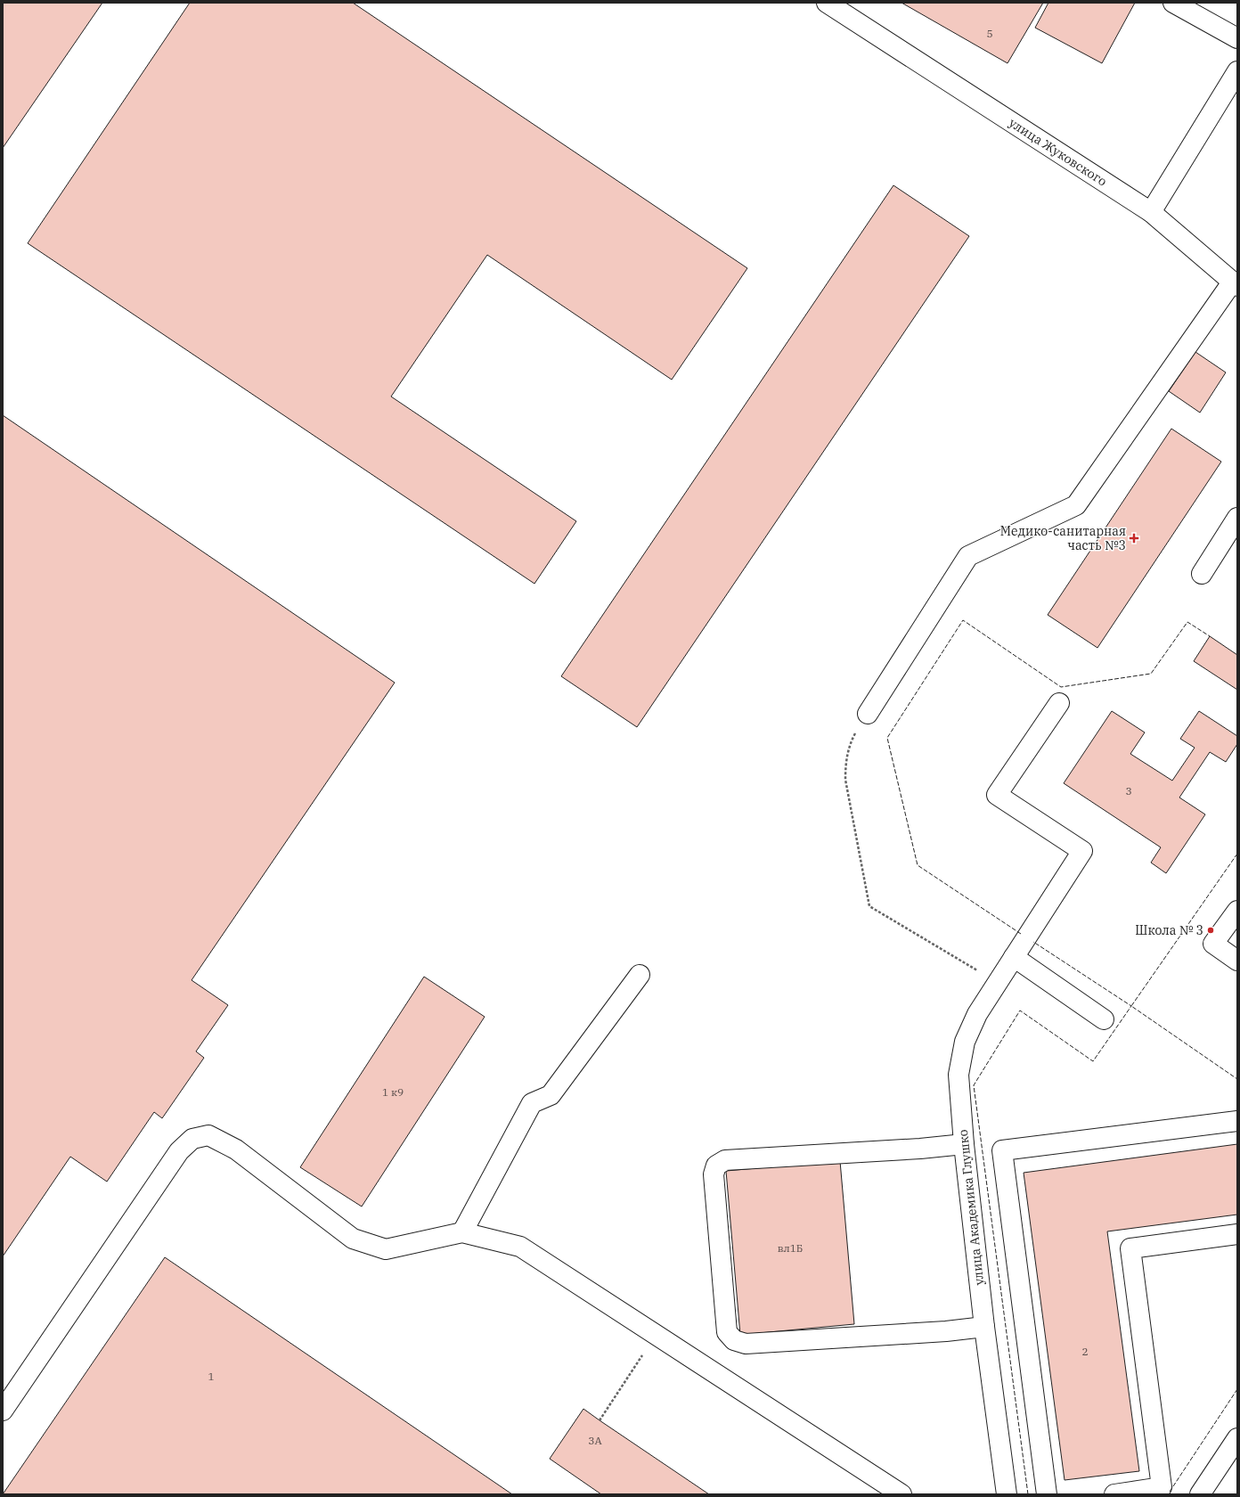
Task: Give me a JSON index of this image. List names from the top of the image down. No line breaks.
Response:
{"streets":{"street":["улица Жуковского","улица Академика Глушко"]},"places":{"health":["Медико-санитарная часть №3"],"other":["Школа № 3"]},"house_numbers":["5","3","1 к9","вл1Б","2","1","3А"]}
